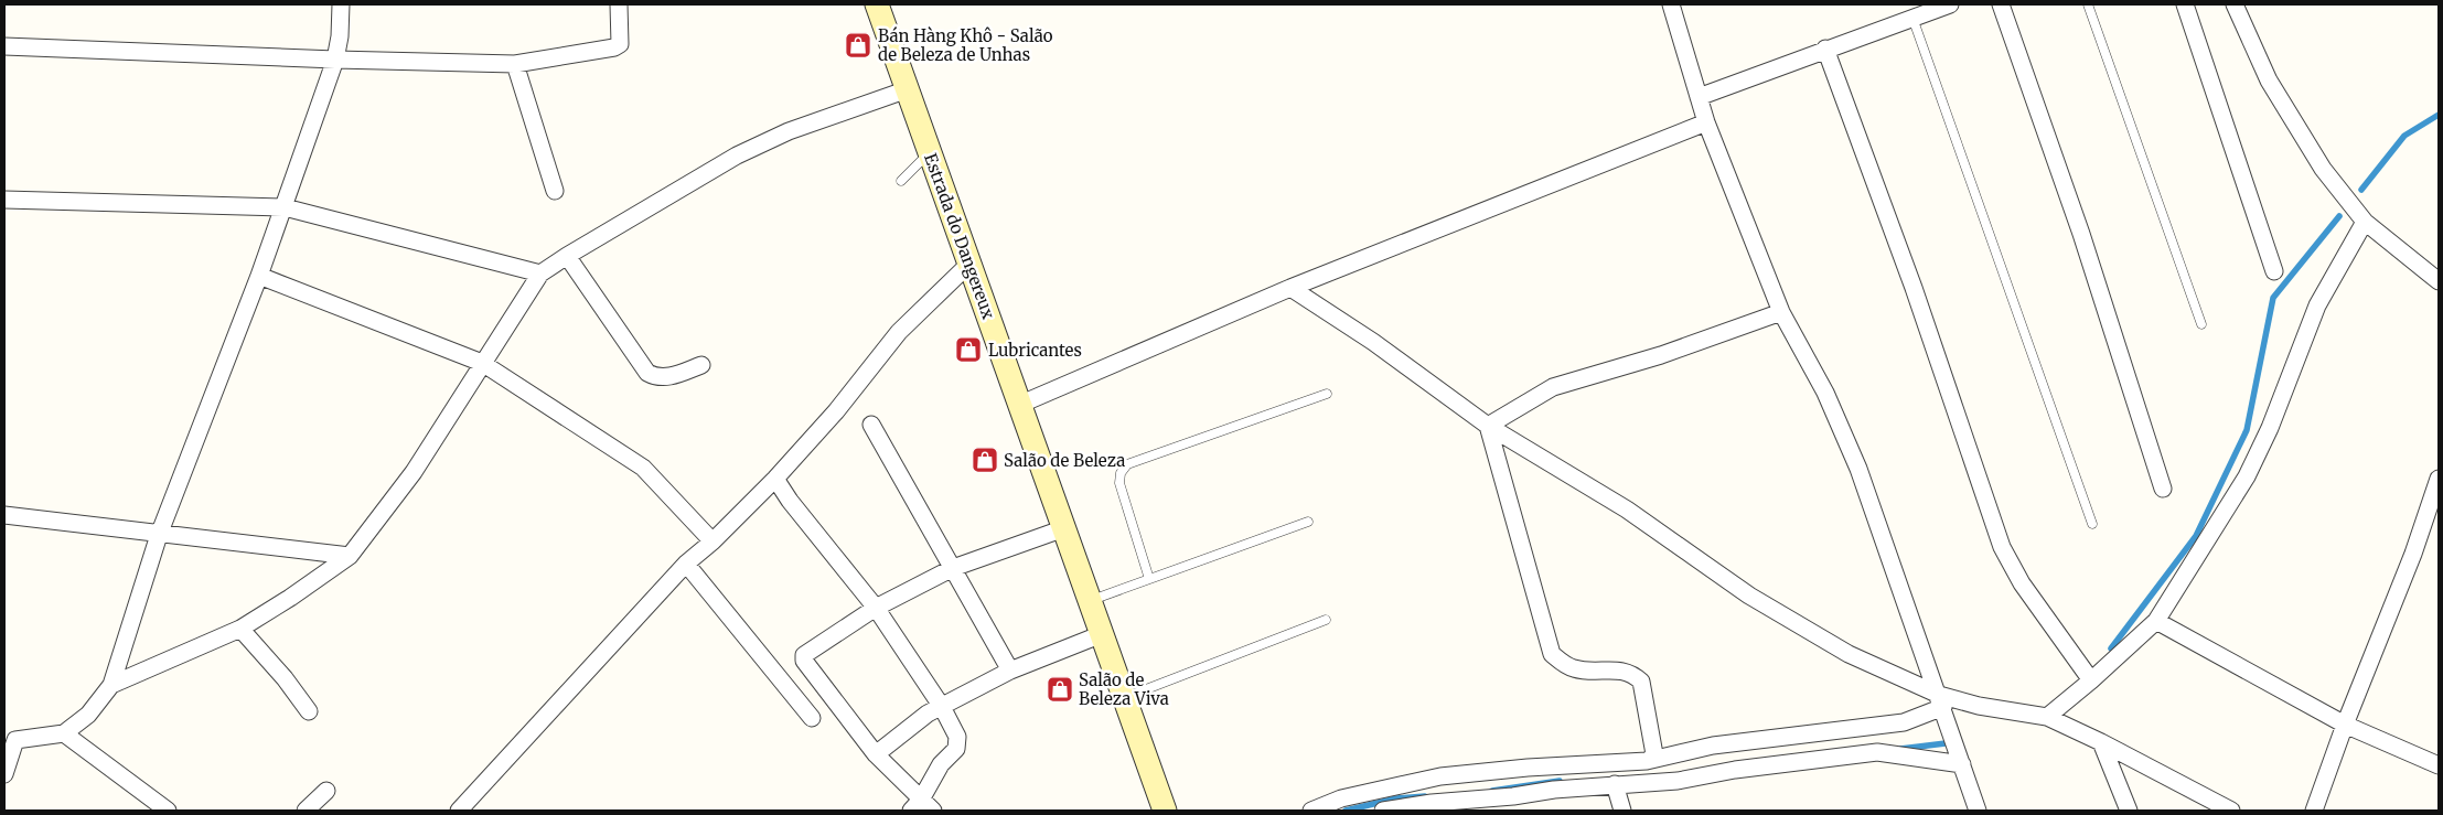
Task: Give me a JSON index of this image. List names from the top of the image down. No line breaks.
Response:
{"streets":{"main road":["Estrada do Dangereux"]},"places":{"shop":["Bán Hàng Khô - Salão de Beleza de Unhas","Lubricantes","Salão de Beleza","Salão de Beleza Viva"]}}
